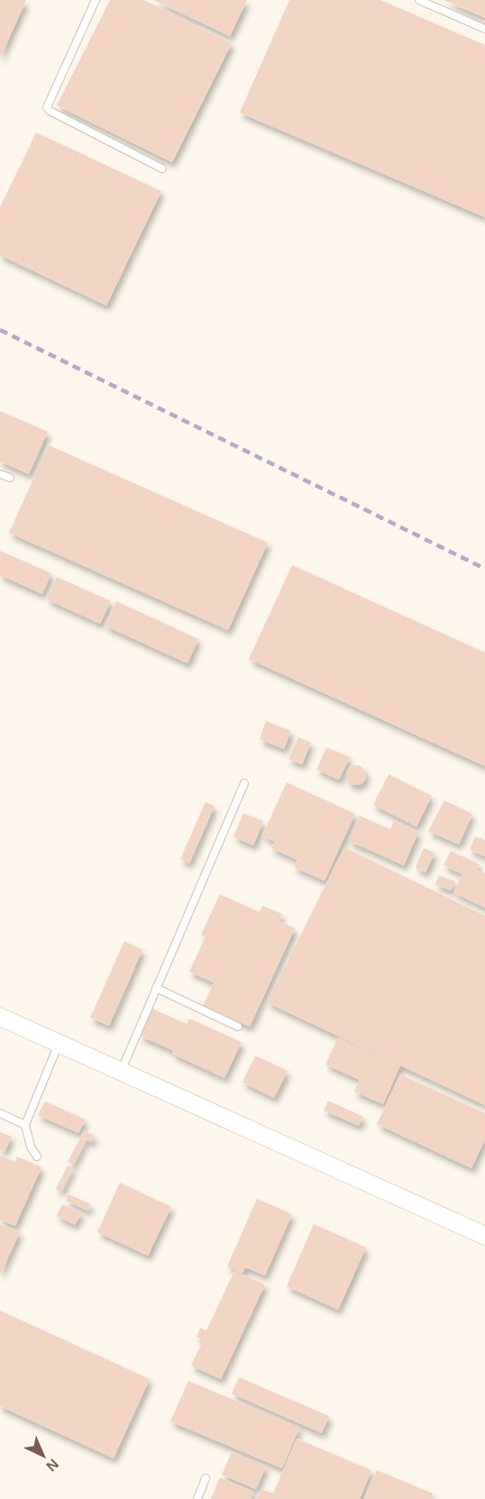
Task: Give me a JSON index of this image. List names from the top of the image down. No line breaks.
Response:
{"north":"bottom right"}
